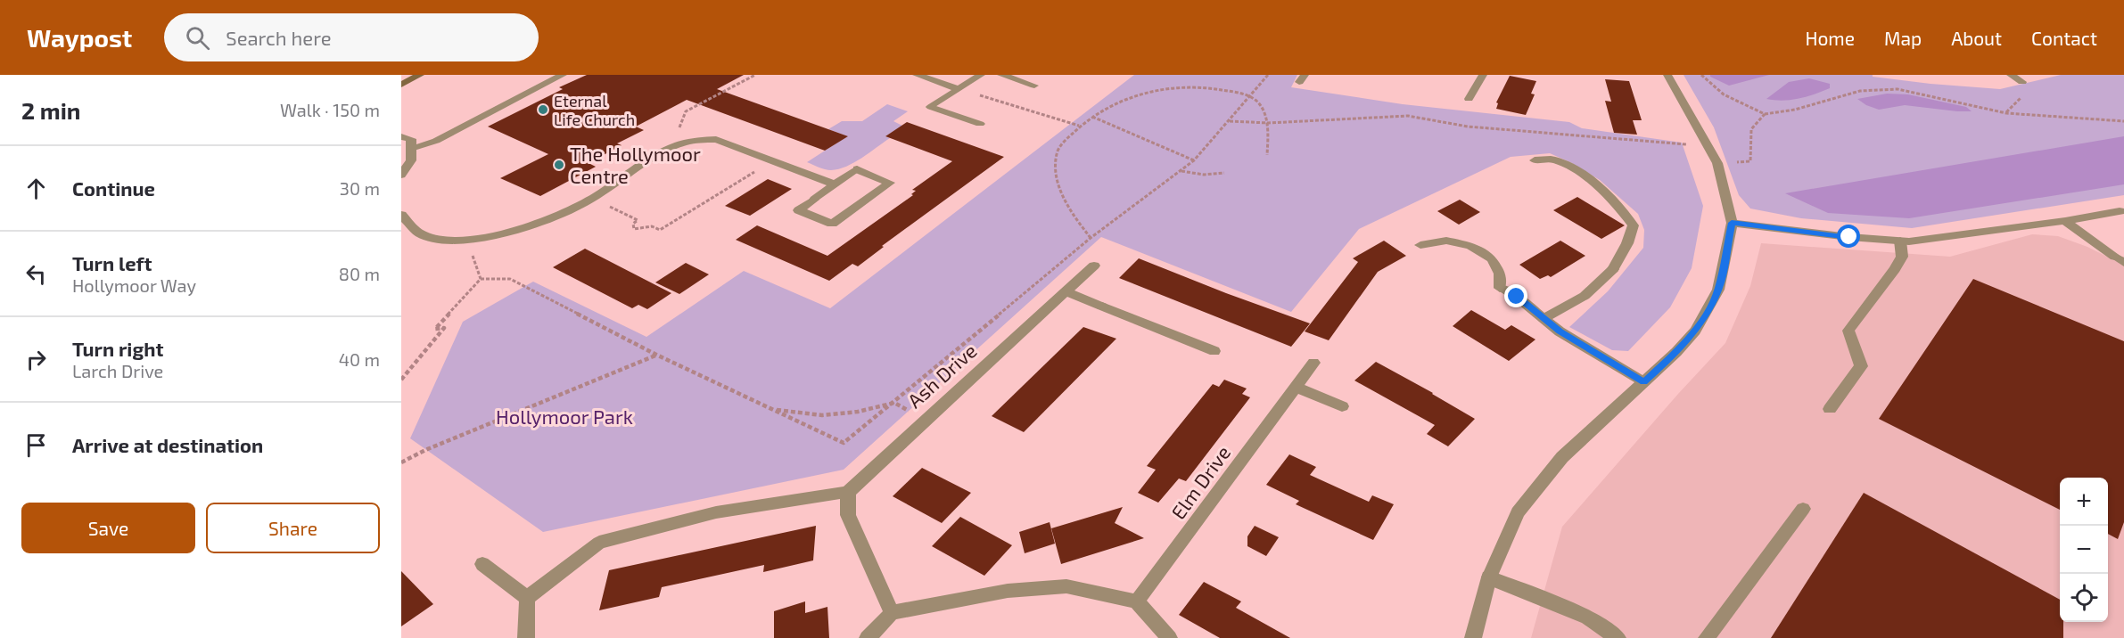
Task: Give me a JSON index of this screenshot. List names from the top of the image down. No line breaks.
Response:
{"streets":{"street":["Ash Drive","Elm Drive"]},"parks":["Hollymoor Park"],"places":["Eternal Life Church","The Hollymoor Centre"],"page":{"header":"Waypost","search":"Search here","nav":["Home","Map","About","Contact"],"heading":["2 min","Walk · 150 m"],"list":[["Continue","30 m"],["Turn left","Hollymoor Way","80 m"],["Turn right","Larch Drive","40 m"],"Arrive at destination"],"map_buttons":["+","−"],"buttons":["Save","Share"]}}
